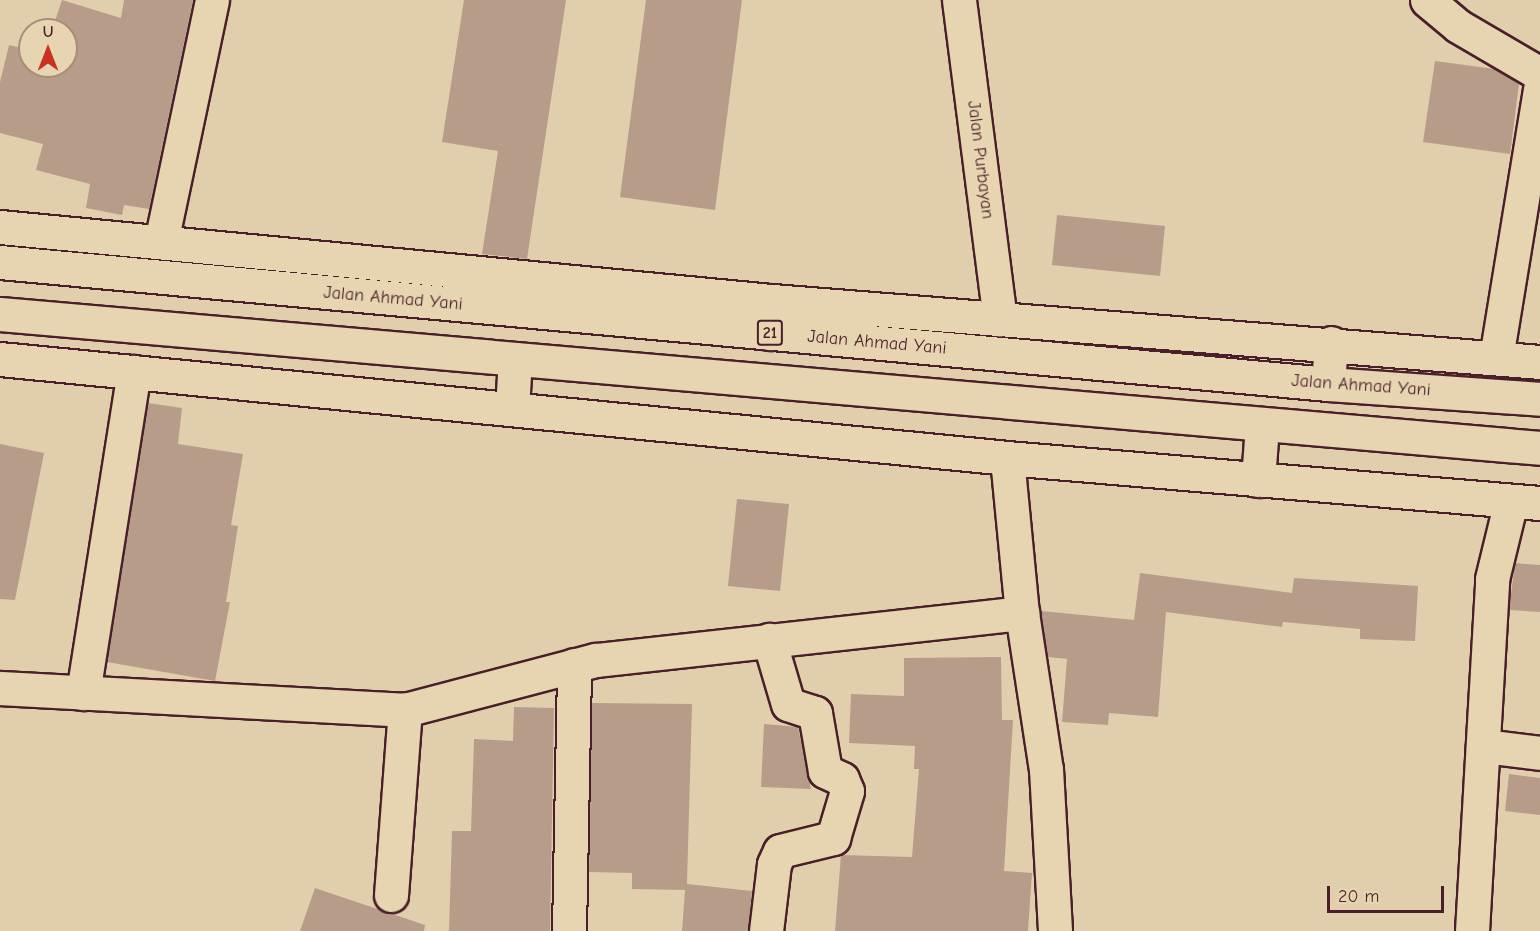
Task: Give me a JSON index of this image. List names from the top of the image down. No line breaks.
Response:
{"streets":{"main road":["Jalan Purbayan","Jalan Ahmad Yani","21"]},"scale_bar":"20 m","north":"top"}
